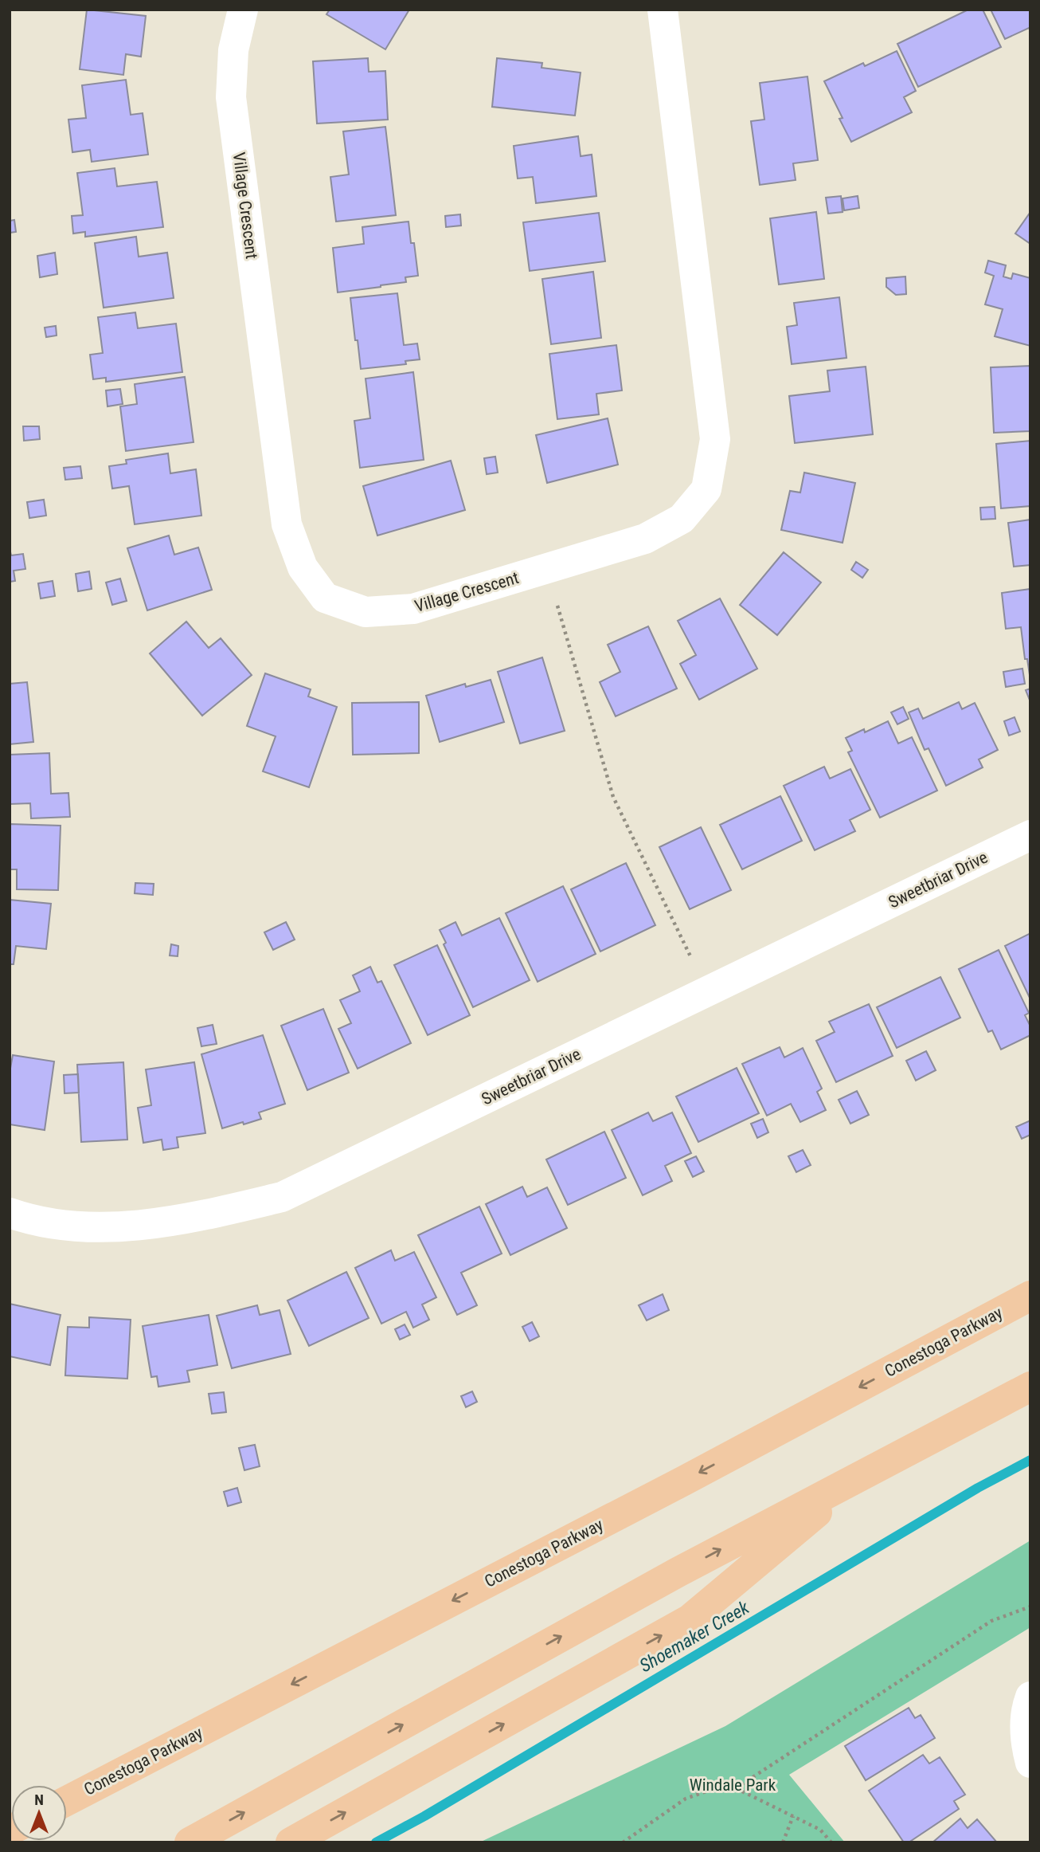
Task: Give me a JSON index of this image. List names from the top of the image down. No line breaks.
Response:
{"streets":{"highway":["Conestoga Parkway"],"street":["Village Crescent","Sweetbriar Drive"]},"water":["Shoemaker Creek"],"parks":["Windale Park"],"north":"top"}
